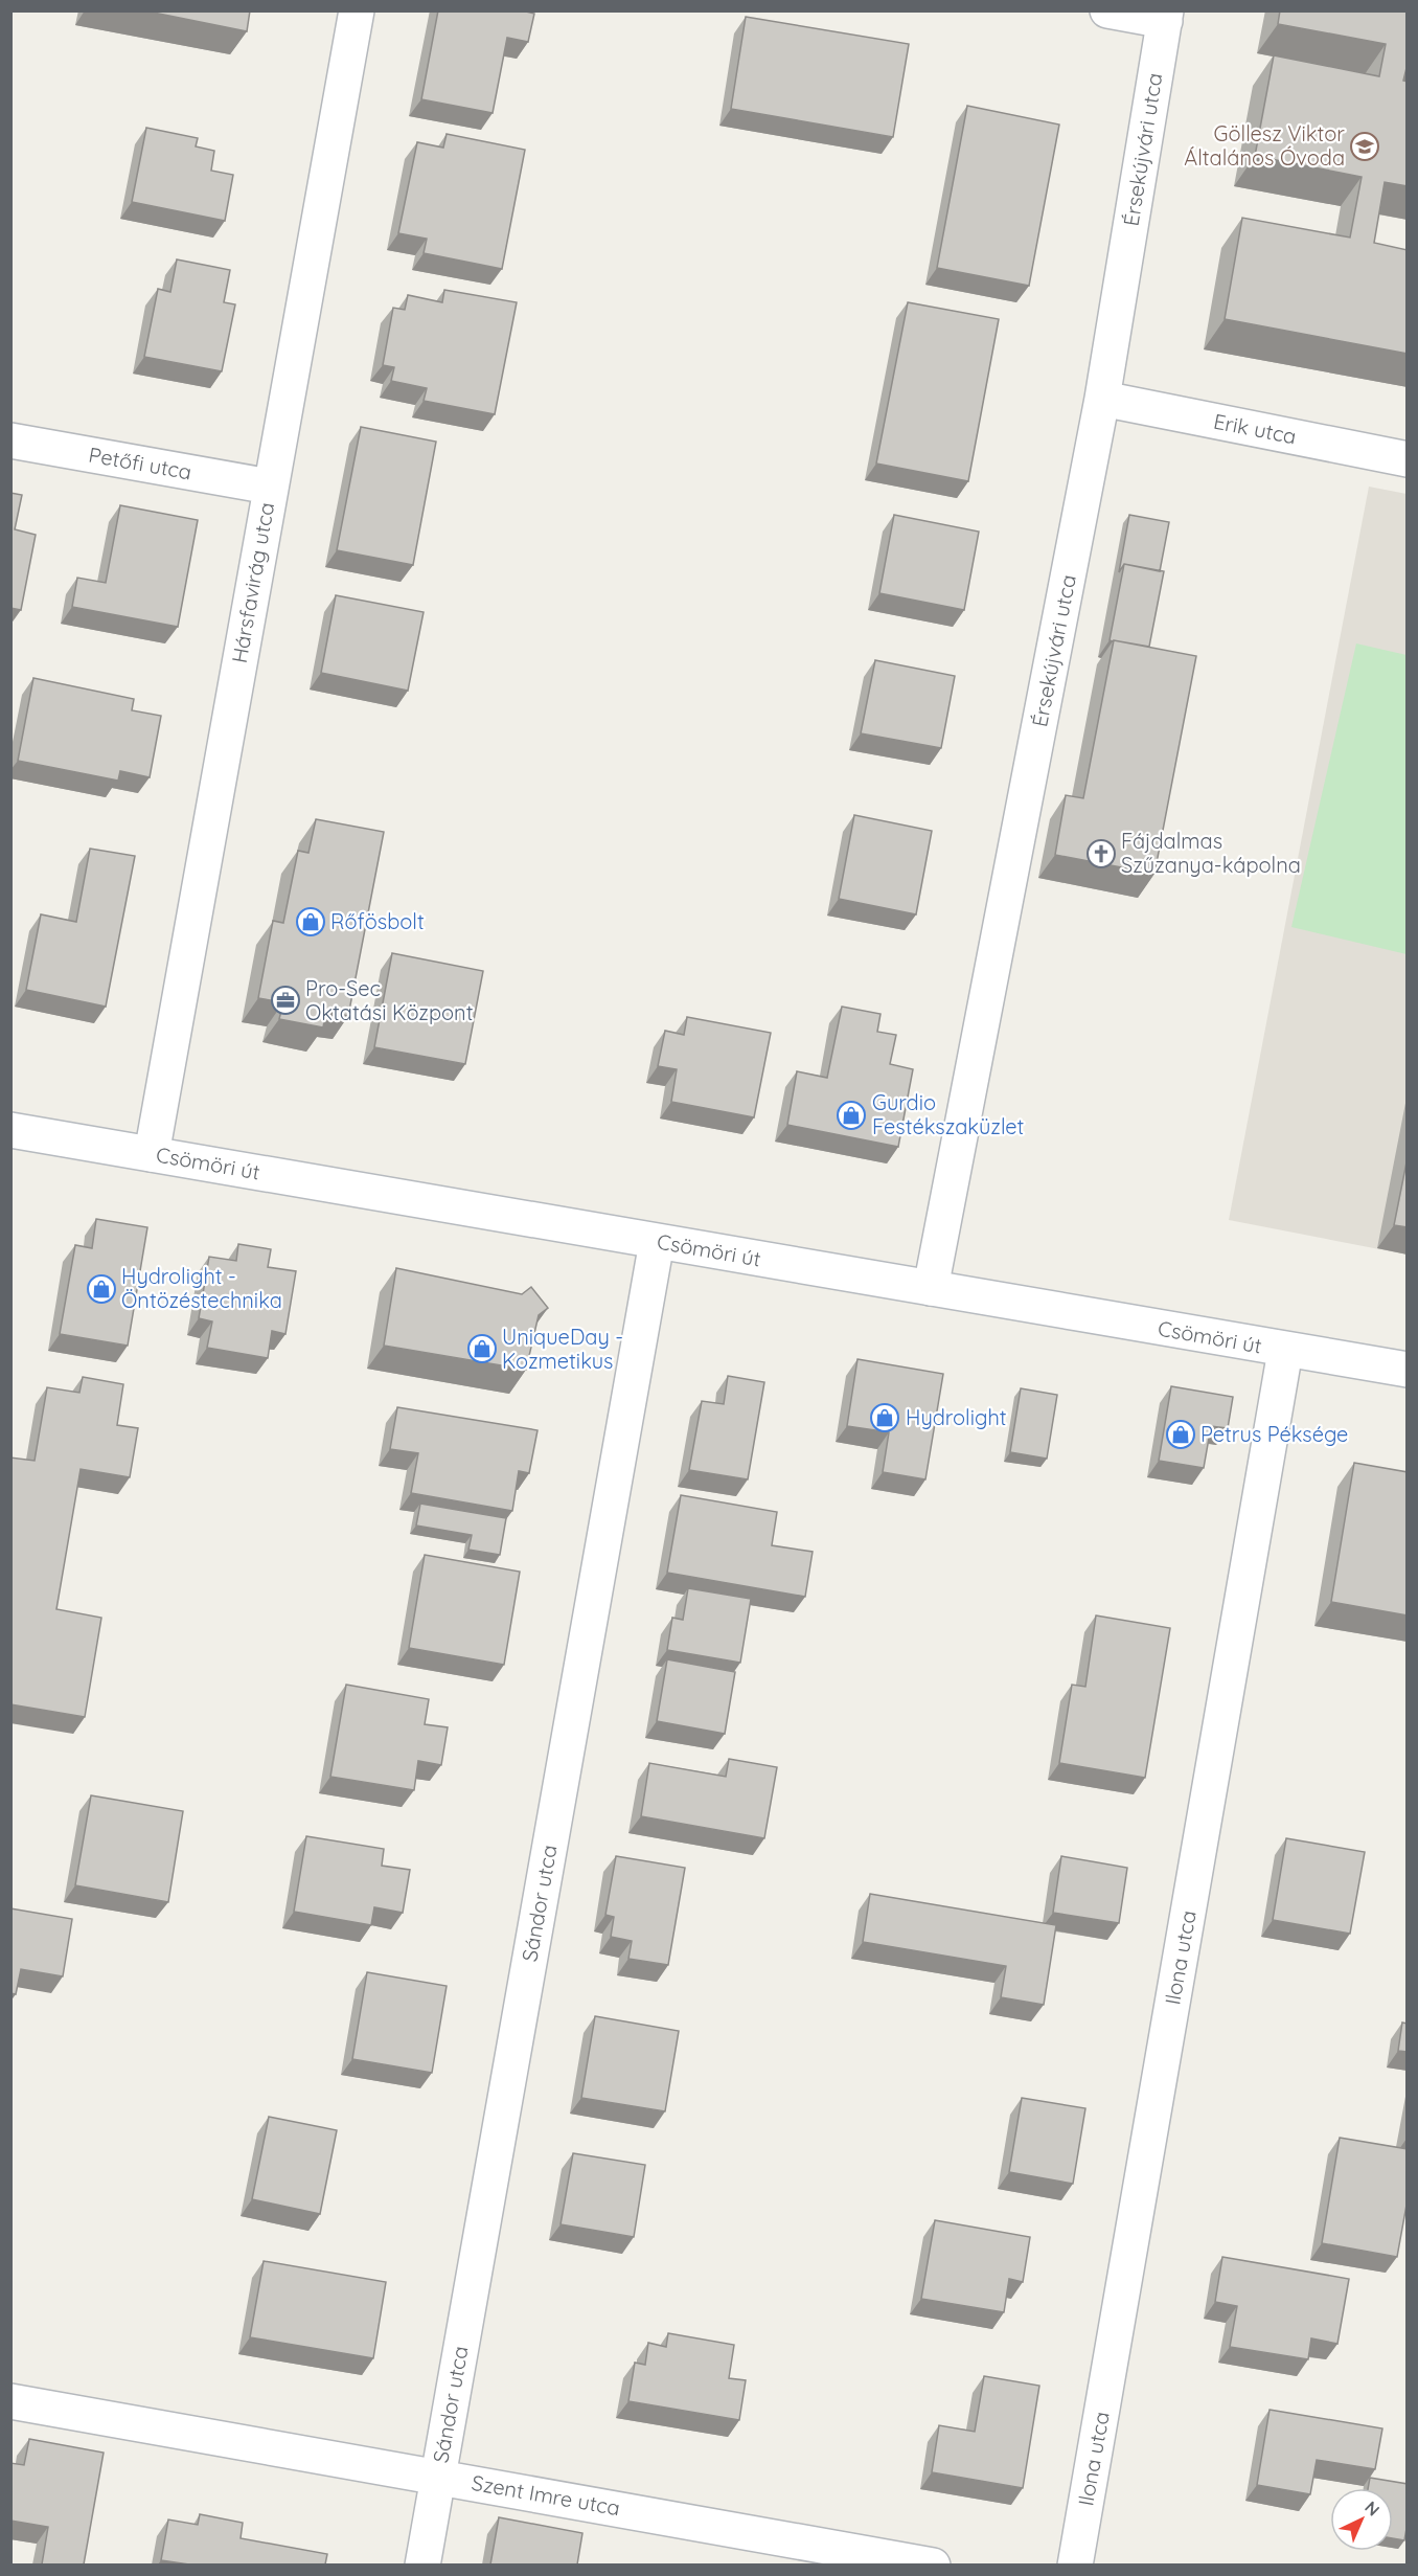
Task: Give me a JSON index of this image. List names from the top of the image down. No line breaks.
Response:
{"streets":{"street":["Érsekújvári utca","Erik utca","Petőfi utca","Hársfavirág utca","Csömöri út","Sándor utca","Ilona utca","Szent Imre utca"]},"crossings":[["Érsekújvári utca","Erik utca"],["Érsekújvári utca","Csömöri út"],["Petőfi utca","Hársfavirág utca"],["Hársfavirág utca","Csömöri út"],["Csömöri út","Sándor utca"],["Csömöri út","Ilona utca"],["Sándor utca","Szent Imre utca"]],"places":{"school or university":["Göllesz Viktor Általános Óvoda"],"church":["Fájdalmas Szűzanya-kápolna"],"shop":["Rőfösbolt","Gurdio Festékszaküzlet","Hydrolight - Öntözéstechnika","UniqueDay - Kozmetikus","Hydrolight","Petrus Péksége"],"office":["Pro-Sec Oktatási Központ"]},"north":"top right"}
